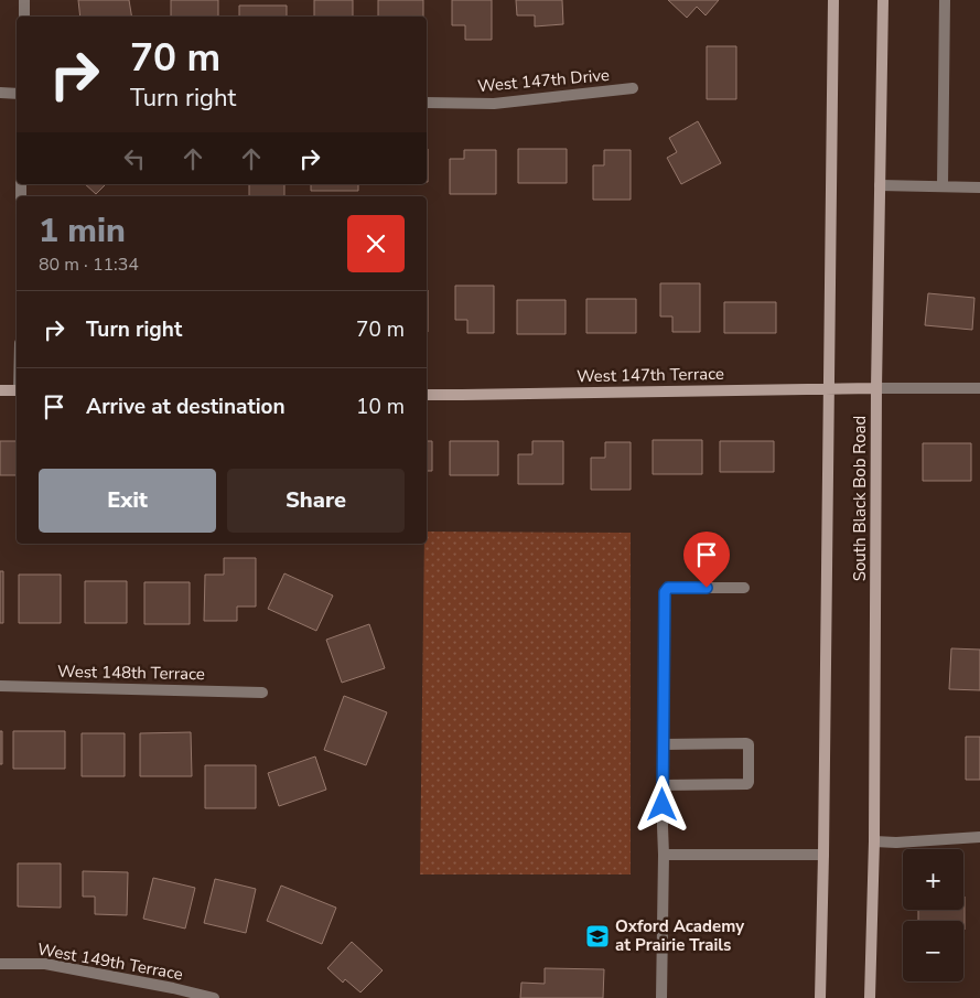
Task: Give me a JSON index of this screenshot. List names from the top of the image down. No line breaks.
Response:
{"streets":{"main road":["West 147th Terrace","South Black Bob Road"],"street":["West 147th Drive","West 148th Terrace","West 149th Terrace"]},"crossings":[["West 147th Terrace","South Black Bob Road"]],"places":{"school or university":["Oxford Academy at Prairie Trails"]},"page":{"turn":["70 m","Turn right"],"heading":["1 min","80 m · 11:34"],"list":[{"name":"Turn right","value":"70 m"},{"name":"Arrive at destination","value":"10 m"}],"buttons":["Exit","Share"],"map_buttons":["+","−"]}}
